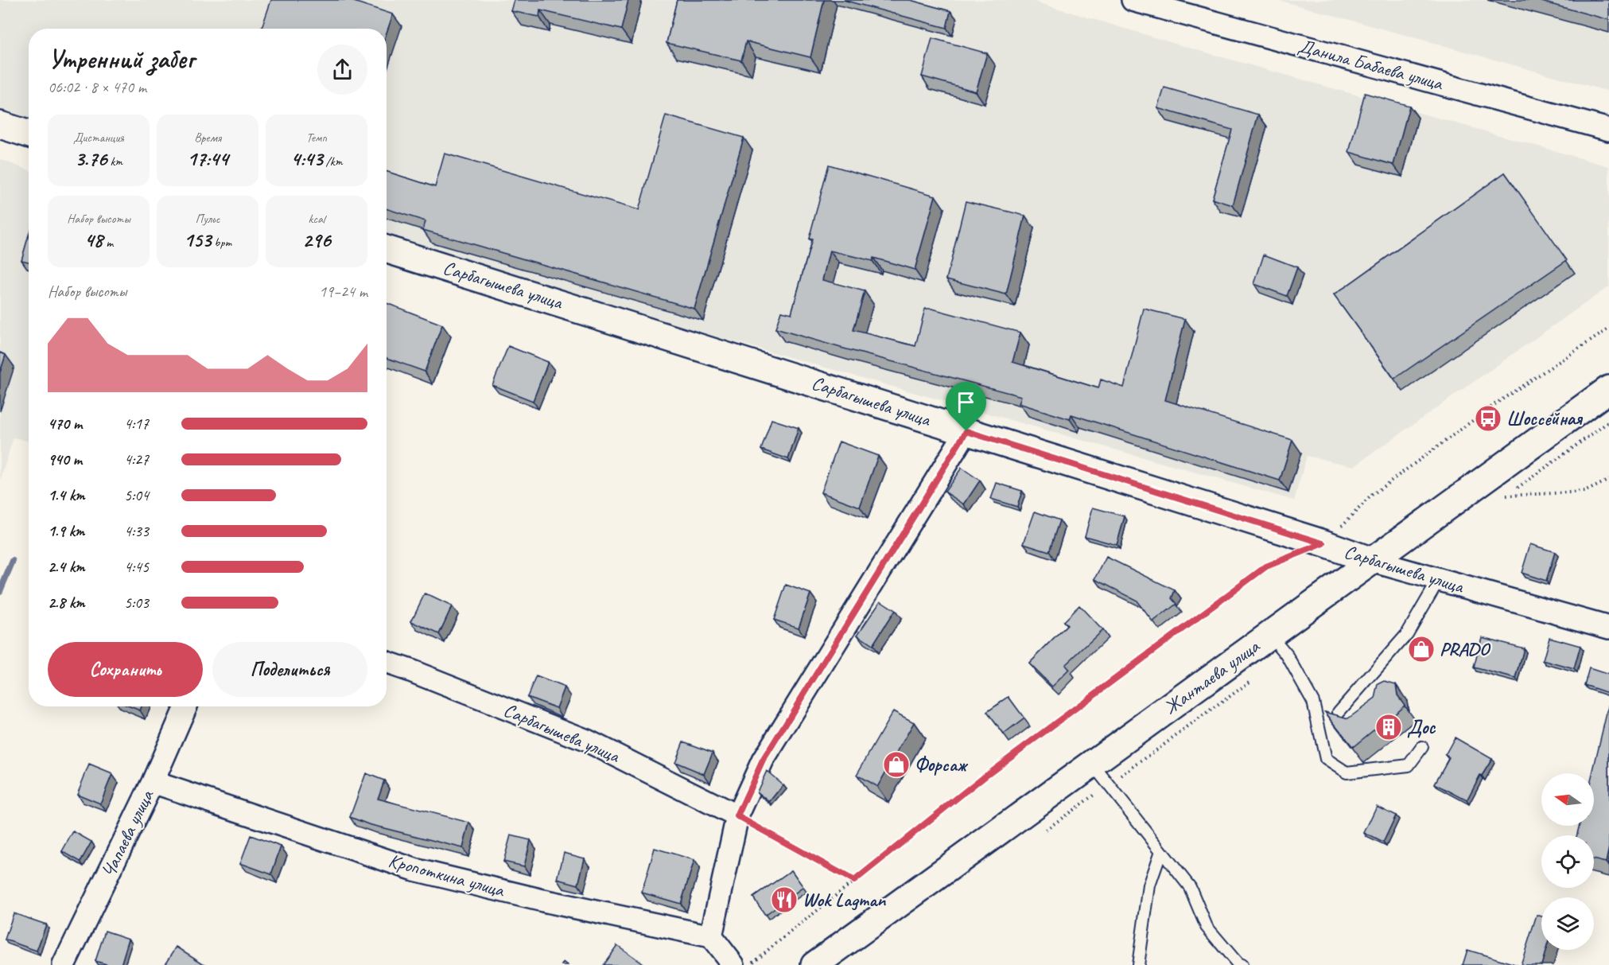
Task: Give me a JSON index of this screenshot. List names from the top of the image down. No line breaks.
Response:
{"streets":{"street":["Данила Бабаева улица","Сарбагышева улица","Жантаева улица","Чапаева улица","Кропоткина улица"]},"crossings":[["Сарбагышева улица","Жантаева улица"],["Чапаева улица","Кропоткина улица"]],"places":{"bus stop":["Шоссейная"],"shop":["PRADO","Форсаж"],"building":["Дос"],"restaurant":["Wok Lagman"]},"north":"left","page":{"heading":["Утренний забег","06:02 · 8 × 470 m"],"stats":[["Дистанция","3.76 km"],["Время","17:44"],["Темп","4:43 /km"],["Набор высоты","48 m"],["Пульс","153 bpm"],["kcal","296"]],"chart":["Набор высоты","19–24 m"],"list":[{"name":"470 m","note":"4:17"},{"name":"940 m","note":"4:27"},{"name":"1.4 km","note":"5:04"},{"name":"1.9 km","note":"4:33"},{"name":"2.4 km","note":"4:45"},{"name":"2.8 km","note":"5:03"}],"buttons":["Сохранить","Поделиться"]}}
